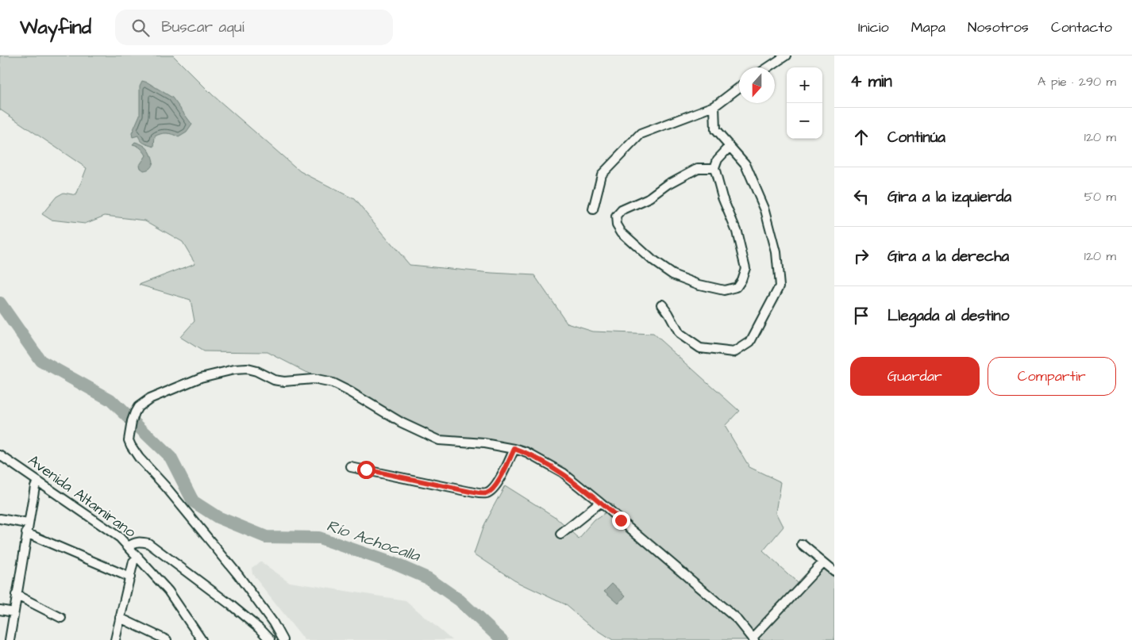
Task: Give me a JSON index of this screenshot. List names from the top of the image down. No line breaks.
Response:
{"streets":{"street":["Avenida Altamirano"]},"water":["Río Achocalla"],"north":"bottom","page":{"header":"Wayfind","search":"Buscar aquí","nav":["Inicio","Mapa","Nosotros","Contacto"],"heading":["4 min","A pie · 290 m"],"map_buttons":["+","−"],"list":[["Continúa","120 m"],["Gira a la izquierda","50 m"],["Gira a la derecha","120 m"],"Llegada al destino"],"buttons":["Guardar","Compartir"]}}
